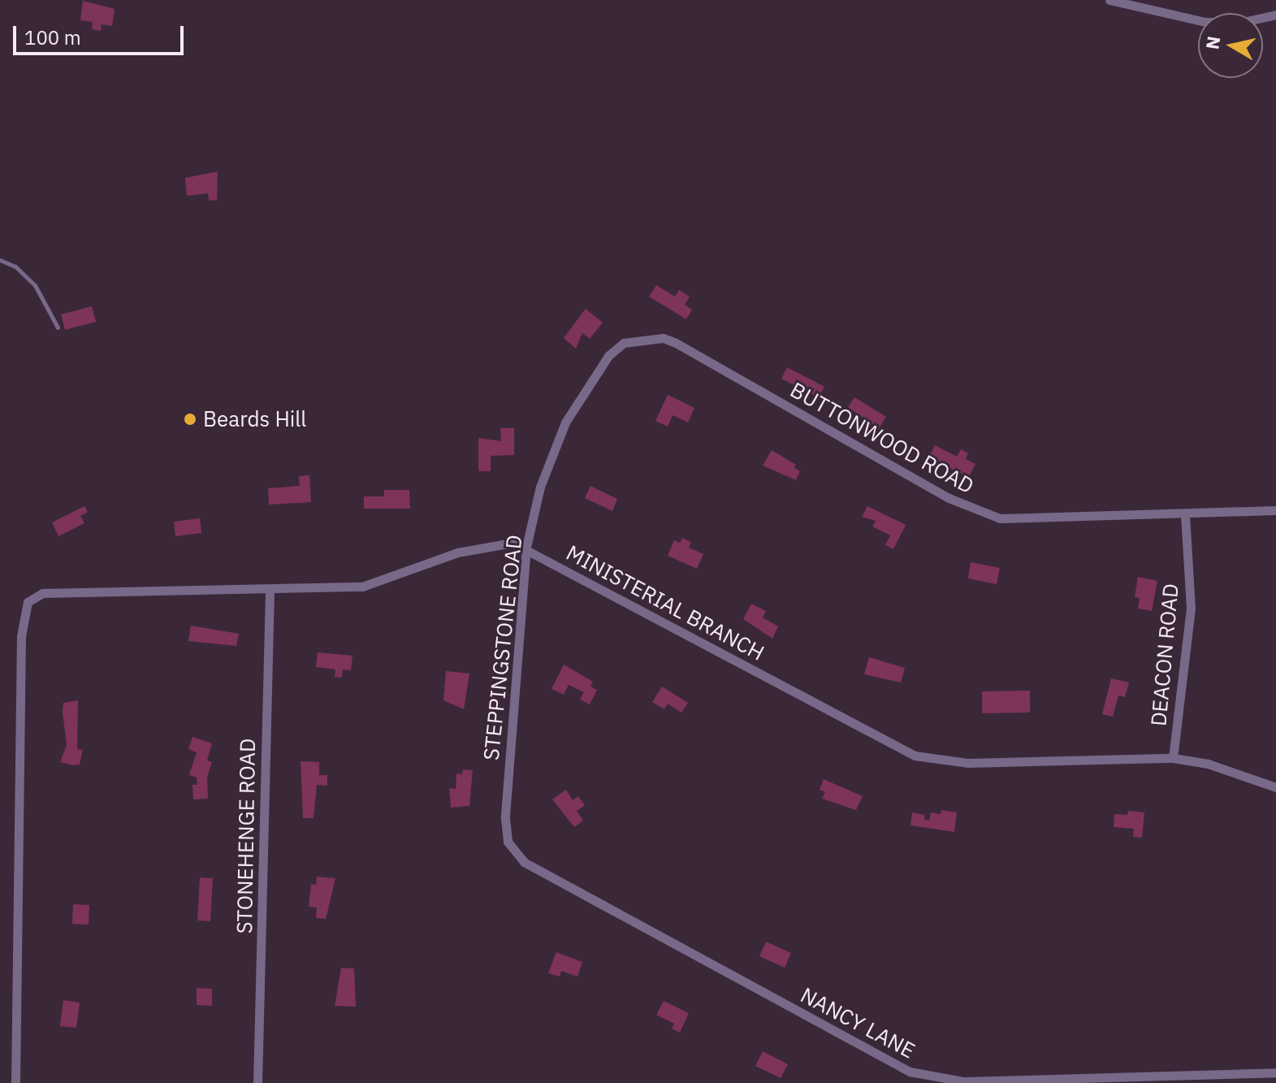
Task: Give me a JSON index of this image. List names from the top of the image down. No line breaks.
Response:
{"streets":{"street":["BUTTONWOOD ROAD","MINISTERIAL BRANCH","STEPPINGSTONE ROAD","DEACON ROAD","STONEHENGE ROAD","NANCY LANE"]},"crossings":[["BUTTONWOOD ROAD","STEPPINGSTONE ROAD"],["BUTTONWOOD ROAD","DEACON ROAD"],["MINISTERIAL BRANCH","STEPPINGSTONE ROAD"],["MINISTERIAL BRANCH","DEACON ROAD"],["MINISTERIAL BRANCH","STONEHENGE ROAD"],["STEPPINGSTONE ROAD","NANCY LANE"]],"places":["Beards Hill"],"scale_bar":"100 m","north":"left"}
